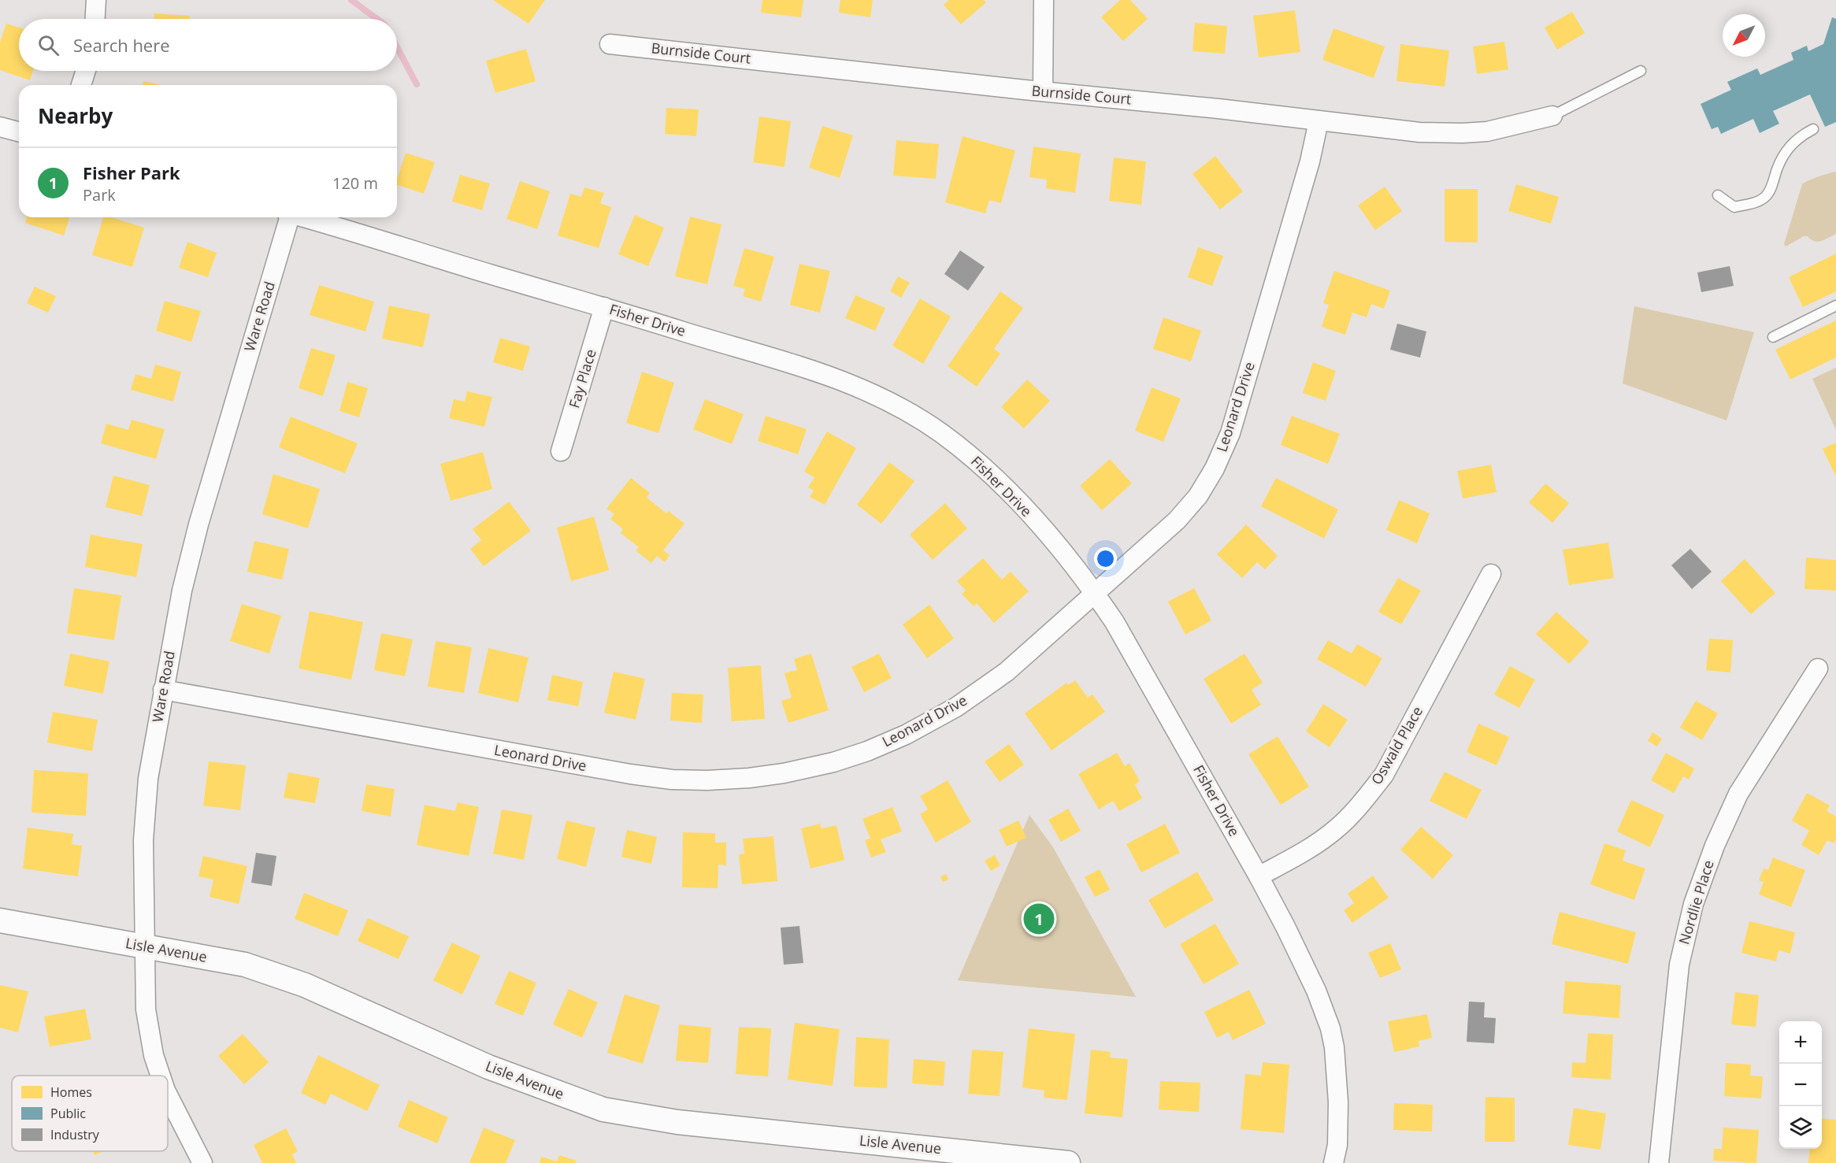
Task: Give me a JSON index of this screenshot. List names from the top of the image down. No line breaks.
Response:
{"streets":{"street":["Burnside Court","Ware Road","Fisher Drive","Fay Place","Leonard Drive","Oswald Place","Nordlie Place","Lisle Avenue"]},"crossings":[["Burnside Court","Leonard Drive"],["Ware Road","Leonard Drive"],["Ware Road","Lisle Avenue"],["Fisher Drive","Fay Place"],["Fisher Drive","Leonard Drive"],["Fisher Drive","Oswald Place"]],"legend":["Homes","Public","Industry"],"north":"bottom left","page":{"search":"Search here","heading":"Nearby","list":[{"mark":"1","name":"Fisher Park","note":"Park","value":"120 m"}],"pins":"1","map_buttons":["+","−"]}}
